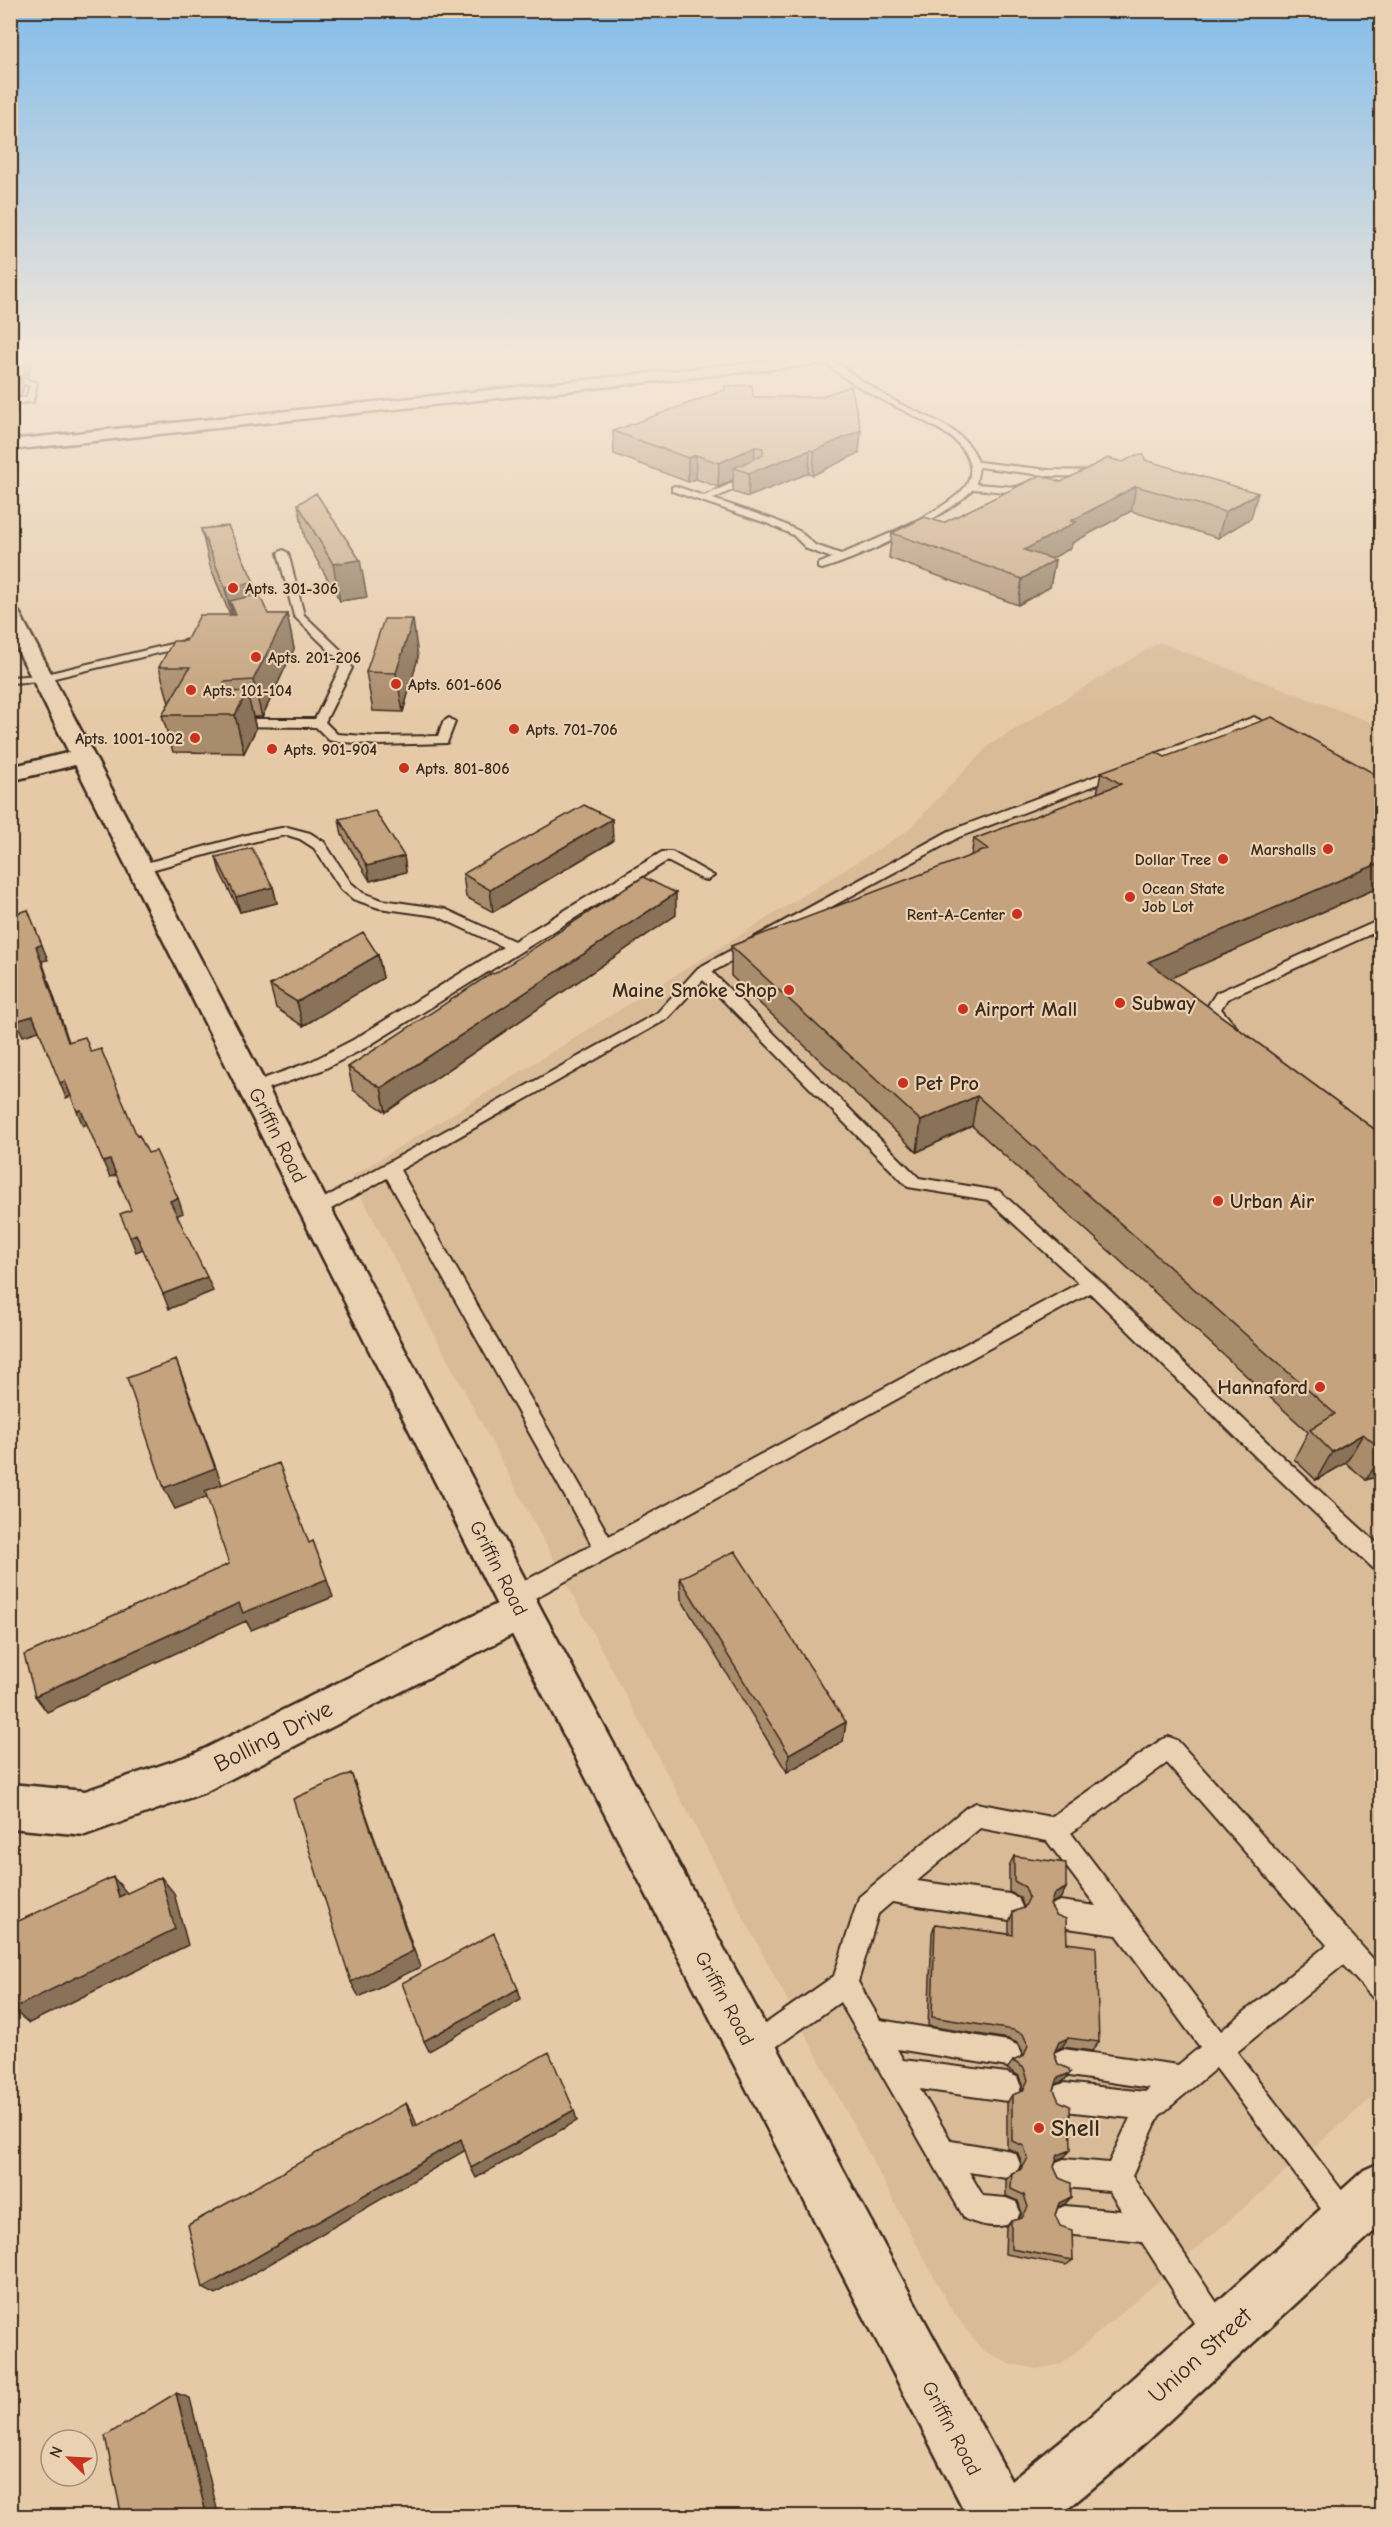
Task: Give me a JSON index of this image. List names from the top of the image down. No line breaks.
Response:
{"streets":{"main road":["Griffin Road","Bolling Drive","Union Street"]},"crossings":[["Griffin Road","Bolling Drive"]],"places":["Apts. 301-306","Apts. 201-206","Apts. 601-606","Apts. 101-104","Apts. 701-706","Apts. 1001-1002","Apts. 901-904","Apts. 801-806","Marshalls","Dollar Tree","Ocean State Job Lot","Rent-A-Center","Maine Smoke Shop","Subway","Airport Mall","Pet Pro","Urban Air","Hannaford","Shell"],"north":"top left"}
